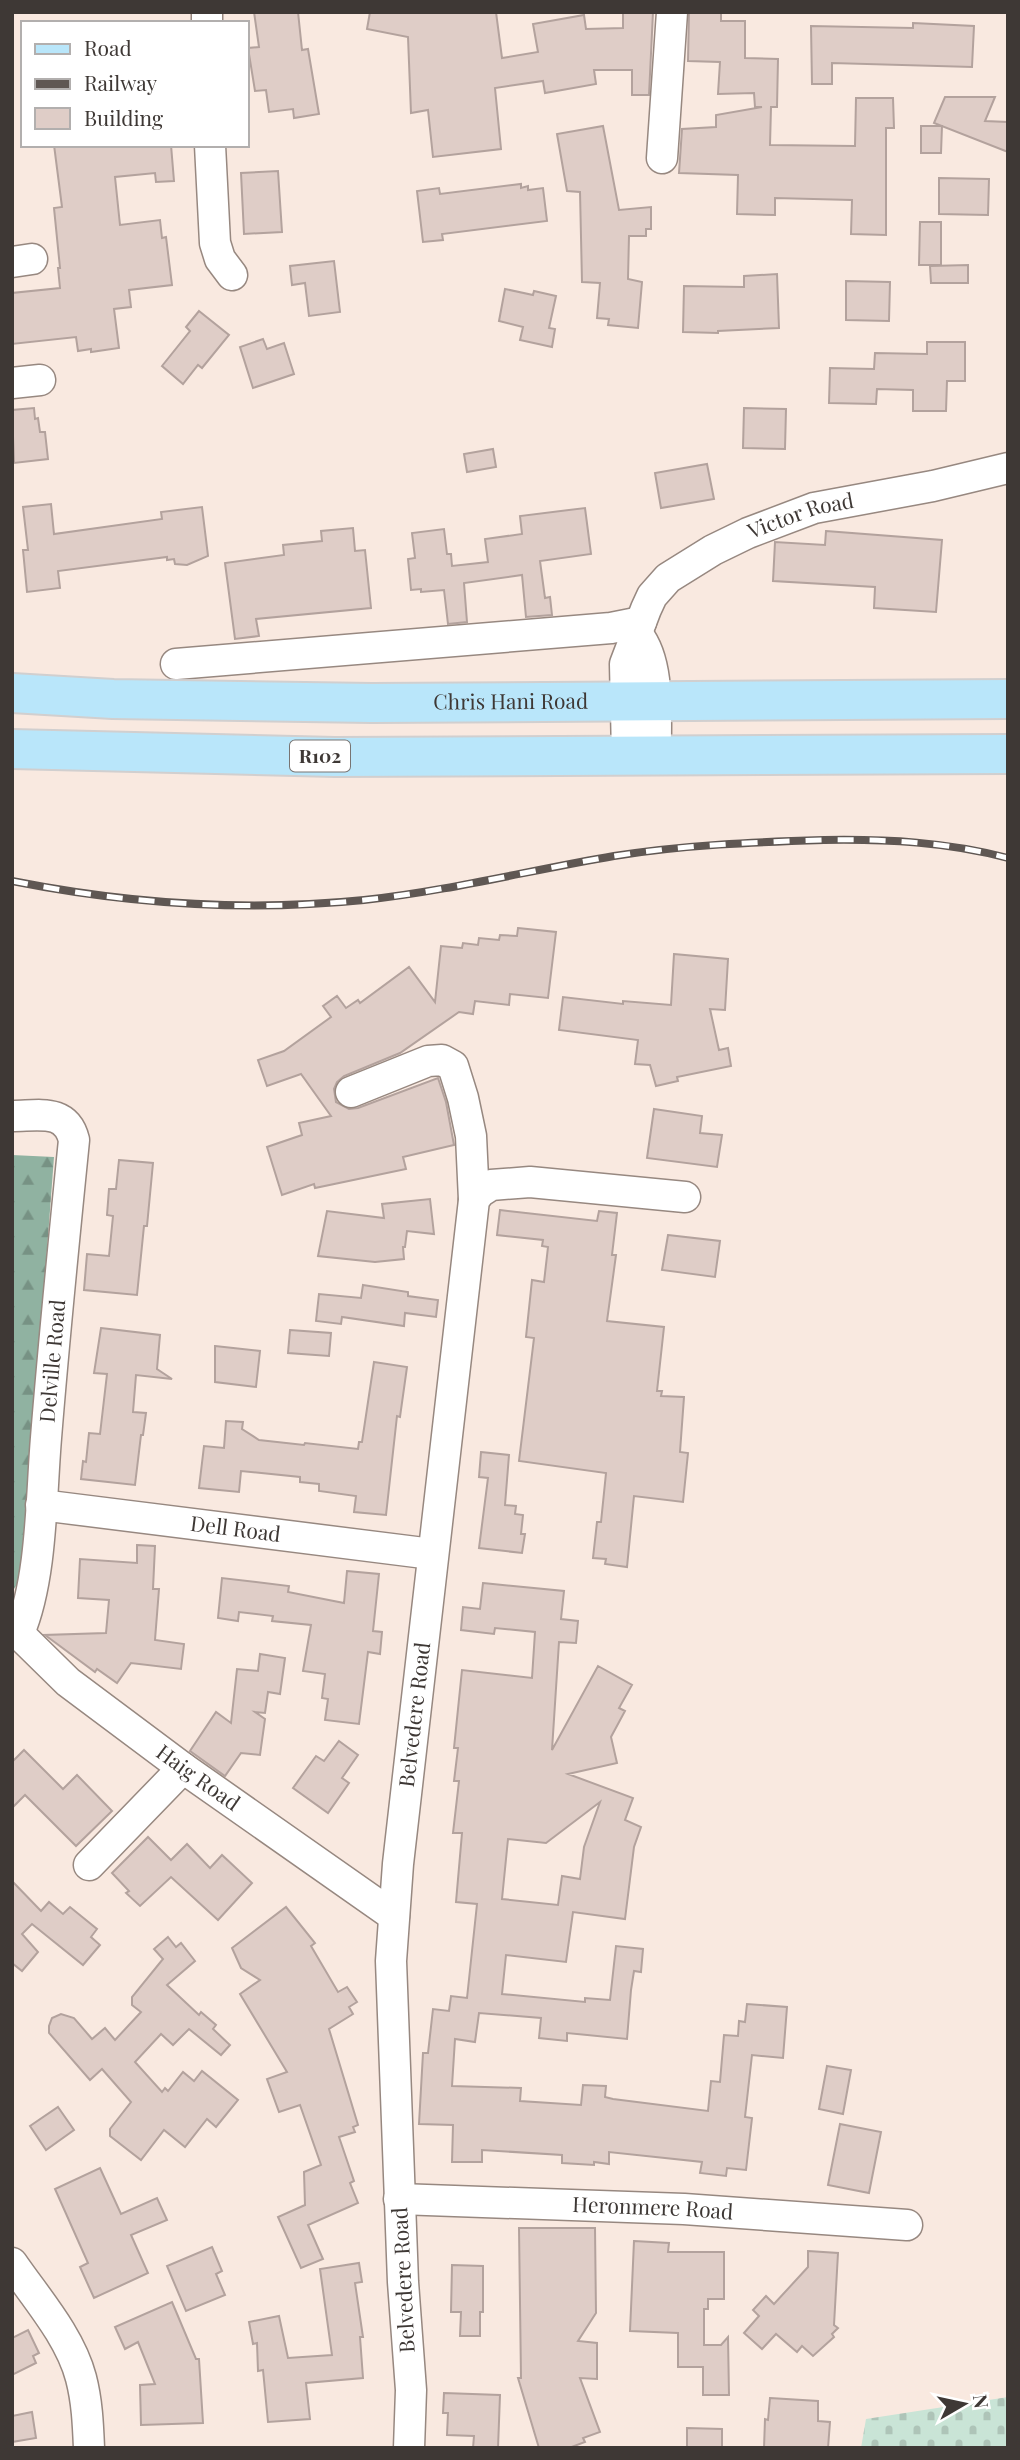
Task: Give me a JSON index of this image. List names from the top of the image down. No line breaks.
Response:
{"streets":{"main road":["Chris Hani Road","R102"],"street":["Victor Road","Delville Road","Dell Road","Belvedere Road","Haig Road","Heronmere Road"]},"crossings":[["Victor Road","Chris Hani Road"],["Victor Road","R102"],["Delville Road","Dell Road"],["Delville Road","Haig Road"],["Dell Road","Belvedere Road"],["Belvedere Road","Haig Road"],["Belvedere Road","Heronmere Road"]],"legend":["Road","Railway","Building"],"north":"right"}
